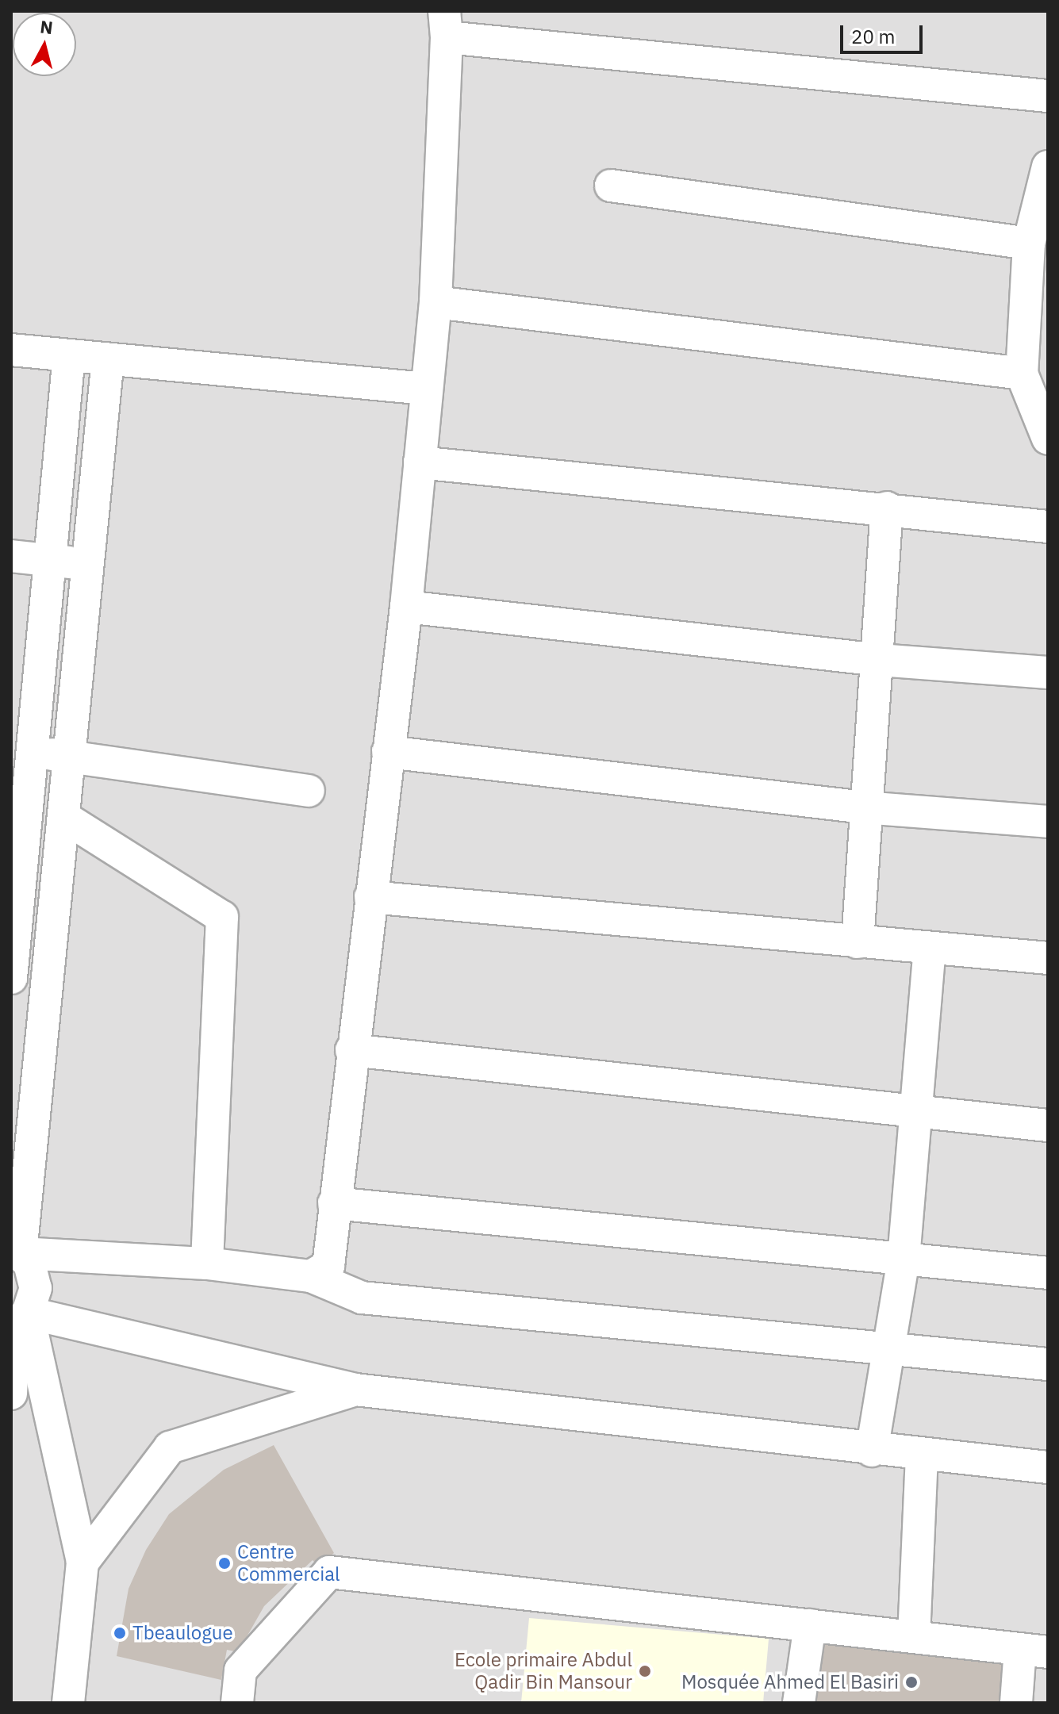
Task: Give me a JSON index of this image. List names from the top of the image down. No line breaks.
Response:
{"places":["Centre Commercial","Tbeaulogue","Ecole primaire Abdul Qadir Bin Mansour","Mosquée Ahmed El Basiri"],"scale_bar":"20 m","north":"top"}
